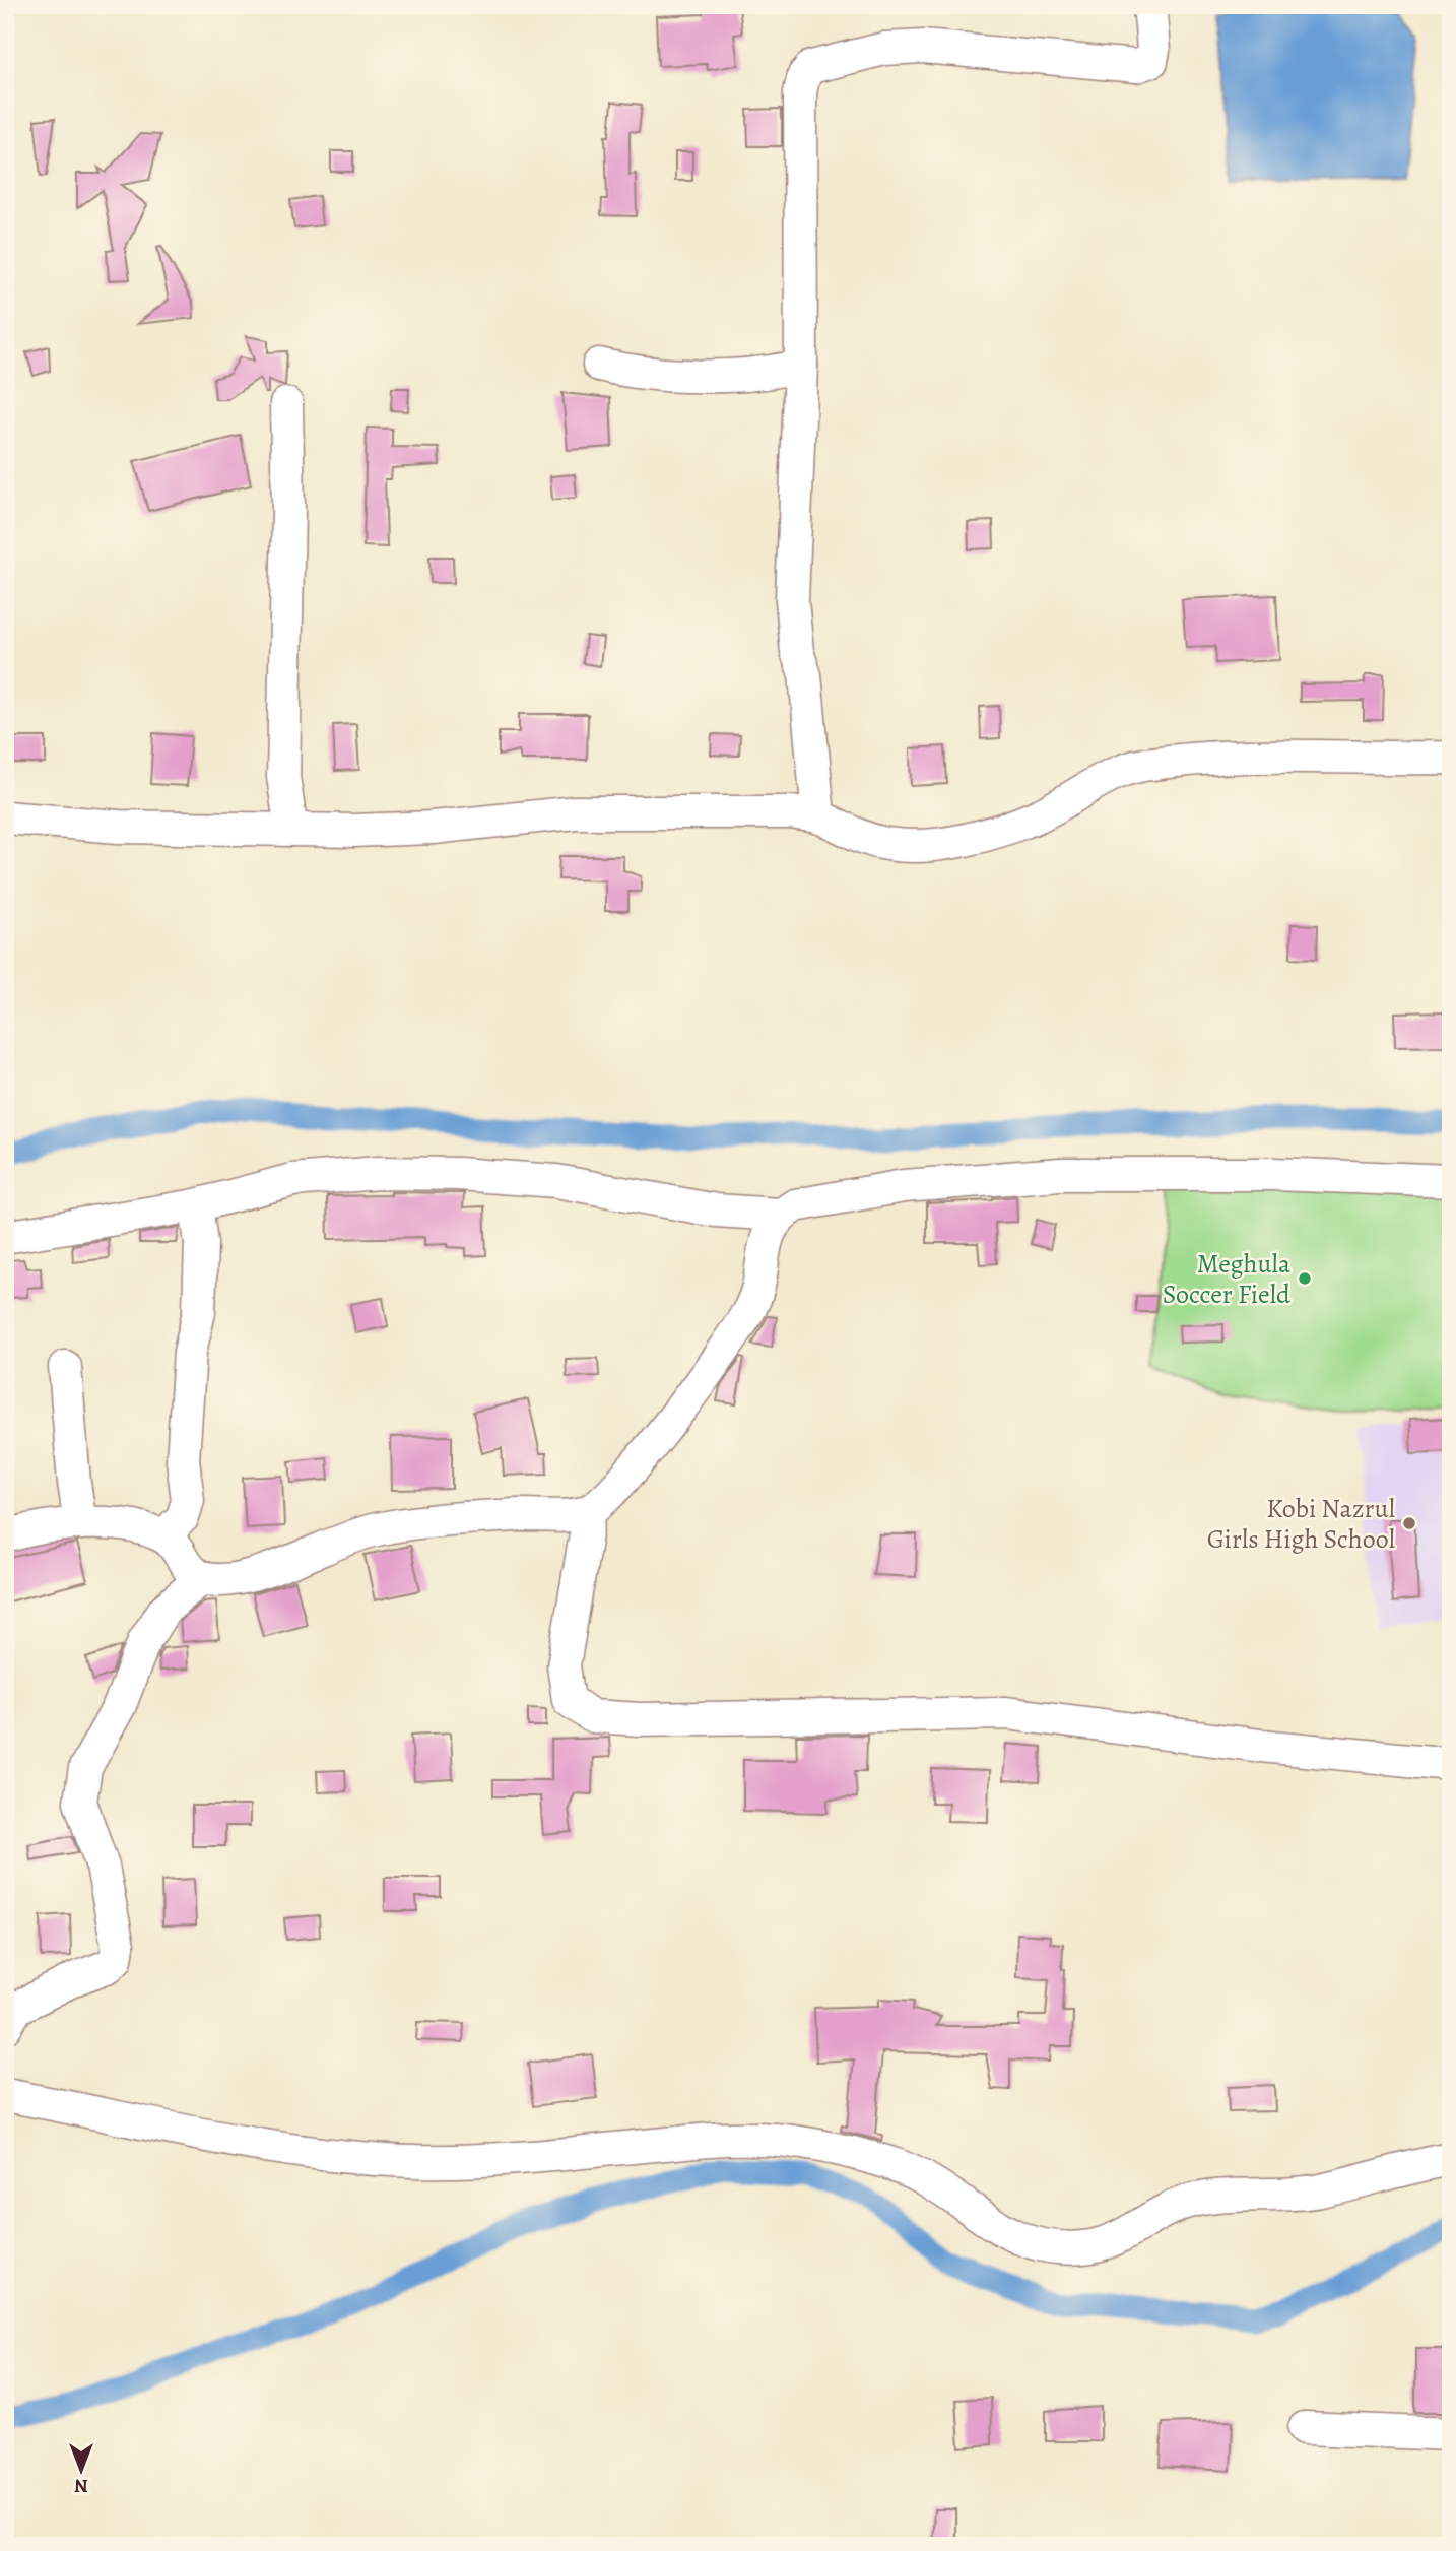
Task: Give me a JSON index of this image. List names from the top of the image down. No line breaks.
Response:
{"places":["Meghula Soccer Field","Kobi Nazrul Girls High School"],"north":"bottom"}
